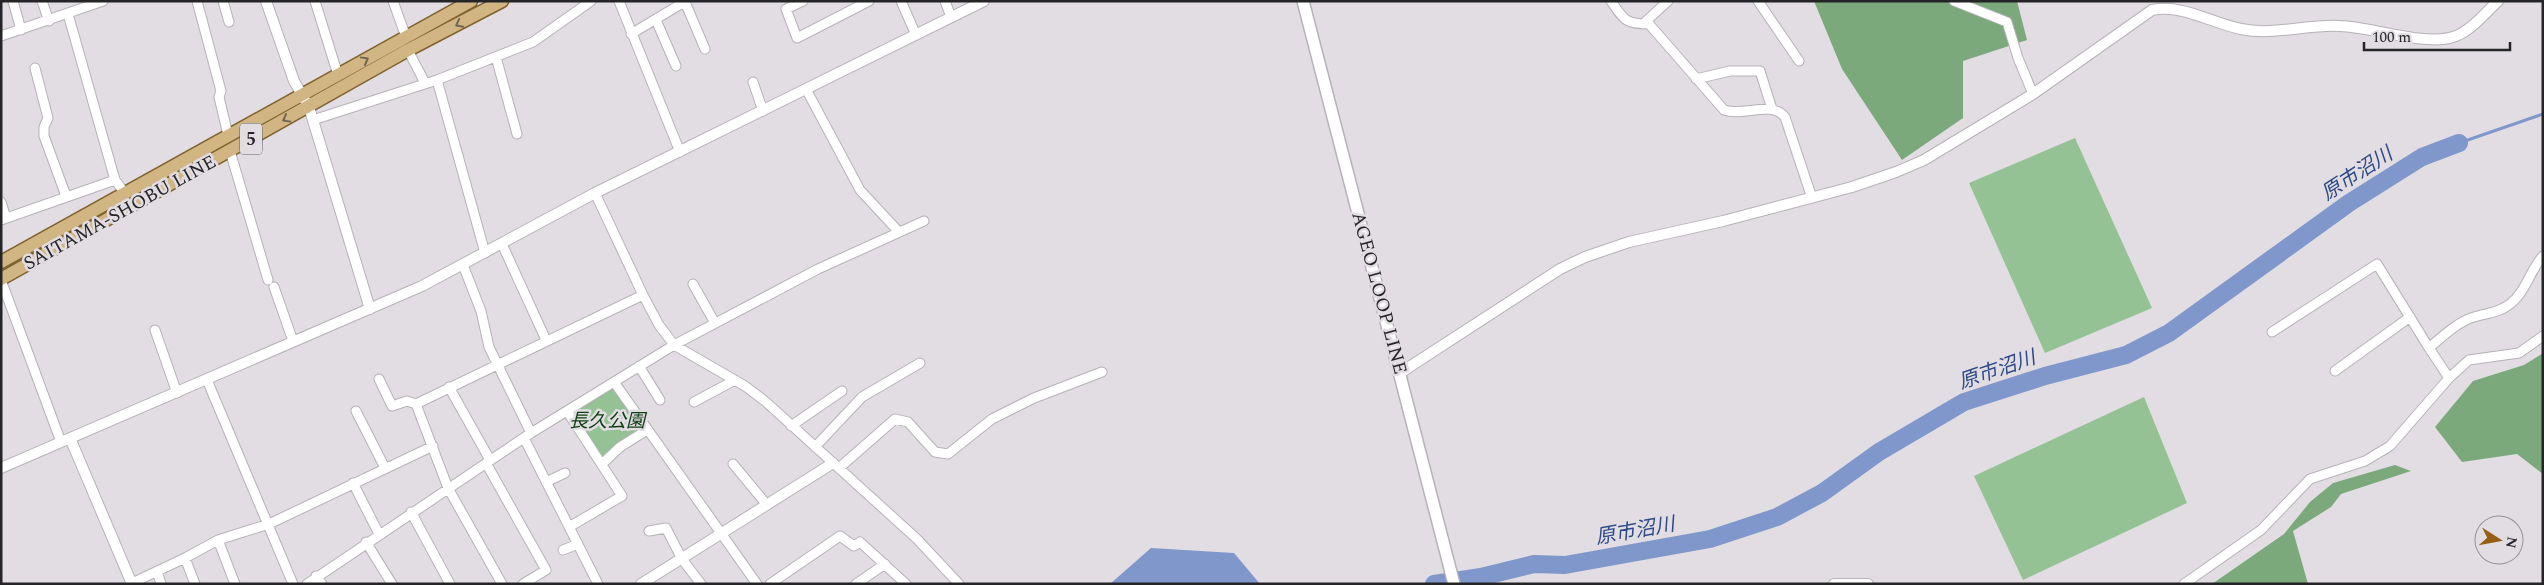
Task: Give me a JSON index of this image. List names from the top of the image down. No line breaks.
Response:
{"streets":{"main road":["5","SAITAMA-SHOBU LINE","AGEO LOOP LINE"]},"water":["原市沼川"],"parks":["長久公園"],"scale_bar":"100 m","north":"right"}
